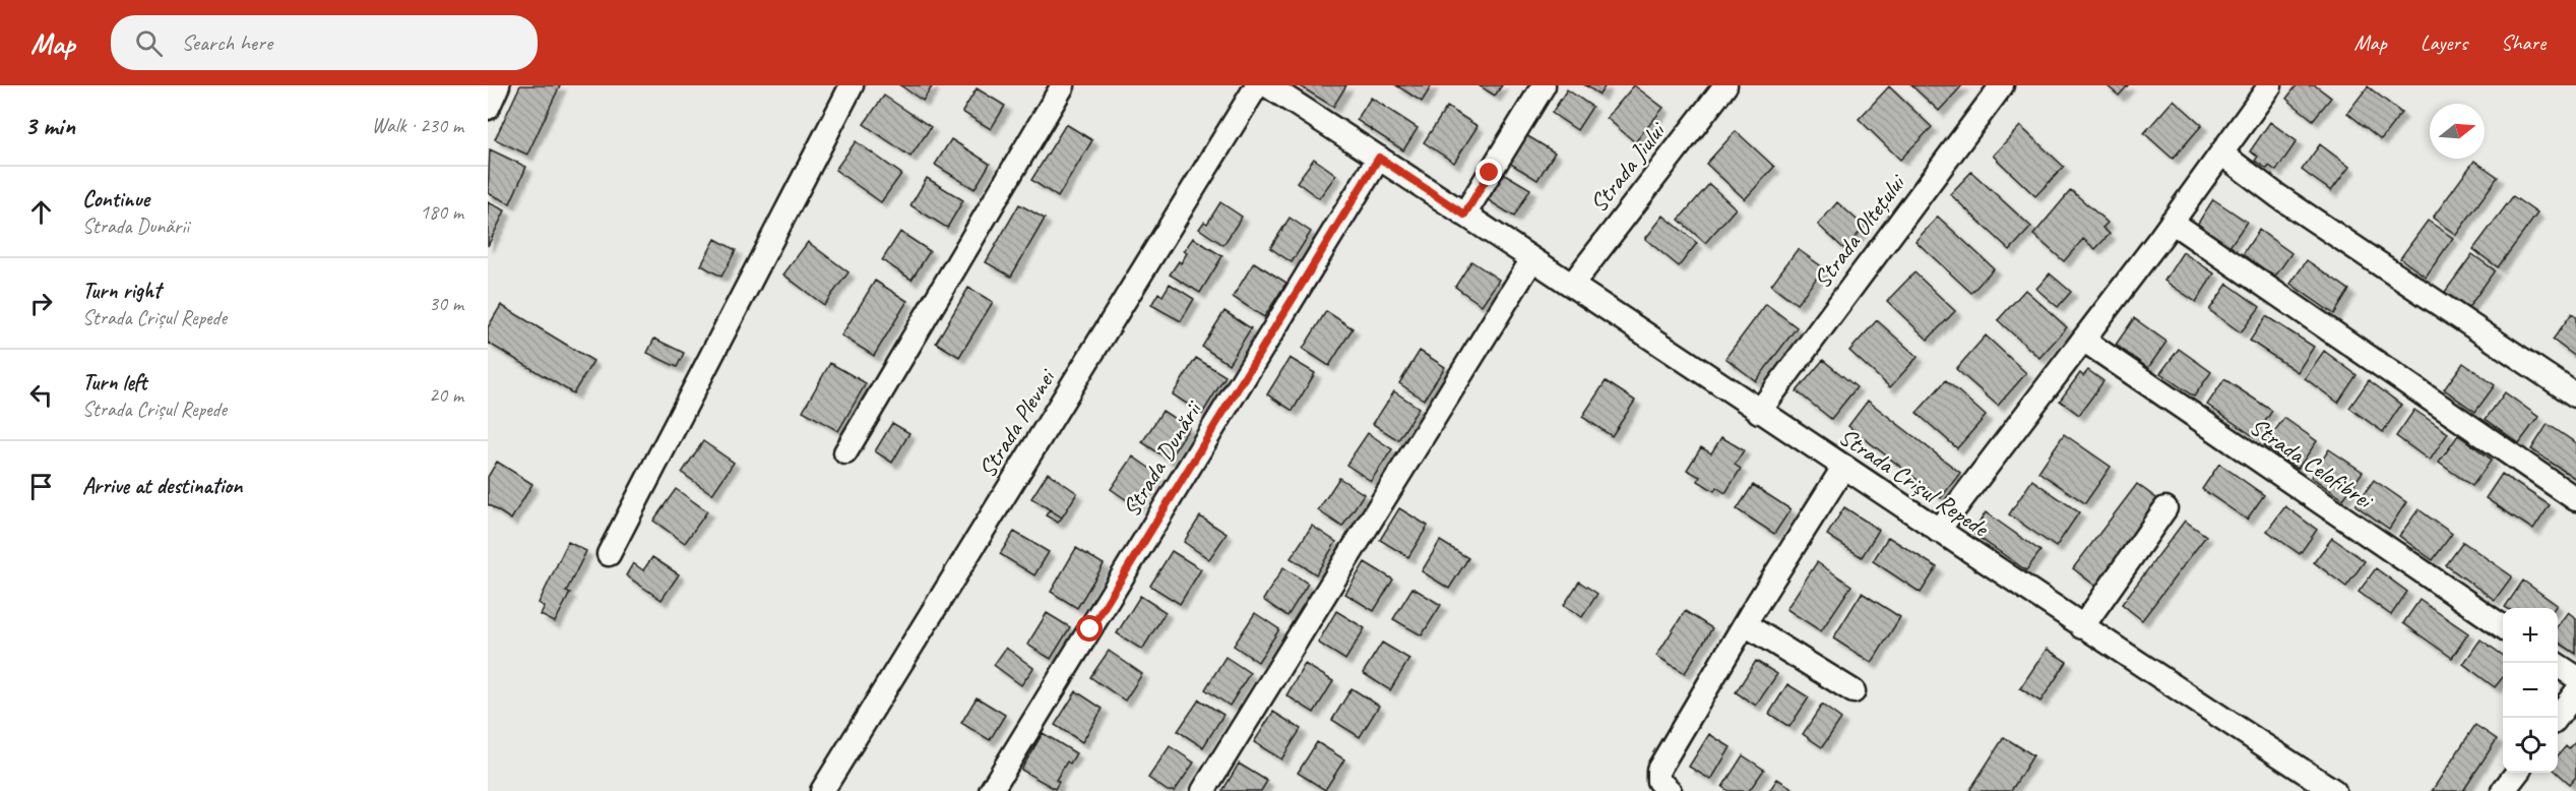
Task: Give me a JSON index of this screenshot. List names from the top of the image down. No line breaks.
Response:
{"streets":{"street":["Strada Jiului","Strada Oltețului","Strada Plevnei","Strada Dunării","Strada Celofibrei","Strada Crișul Repede"]},"crossings":[["Strada Jiului","Strada Crișul Repede"],["Strada Oltețului","Strada Crișul Repede"],["Strada Dunării","Strada Crișul Repede"]],"north":"right","page":{"header":"Map","search":"Search here","nav":["Map","Layers","Share"],"heading":["3 min","Walk · 230 m"],"list":[["Continue","Strada Dunării","180 m"],["Turn right","Strada Crișul Repede","30 m"],["Turn left","Strada Crișul Repede","20 m"],"Arrive at destination"],"map_buttons":["+","−"]}}
